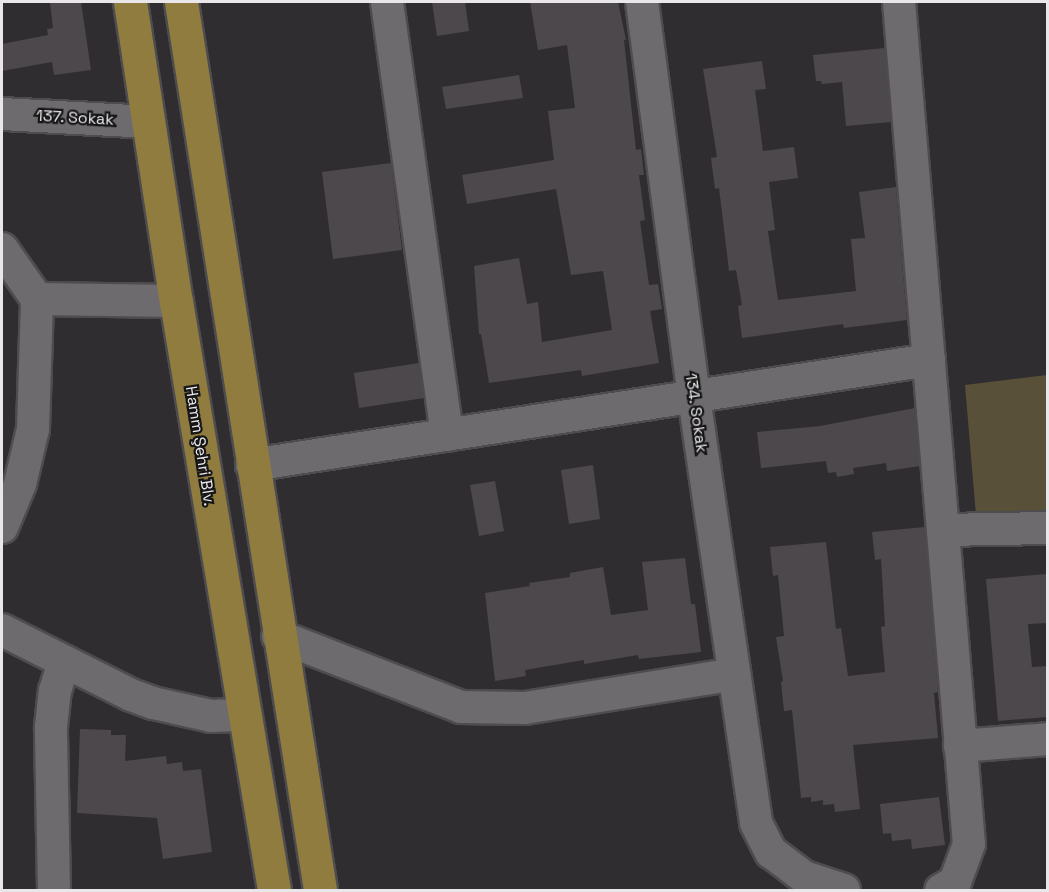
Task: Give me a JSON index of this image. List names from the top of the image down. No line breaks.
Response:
{"streets":{"main road":["Hamm Şehri Blv."],"street":["137. Sokak","134. Sokak"]},"crossings":[["137. Sokak","Hamm Şehri Blv."]]}
